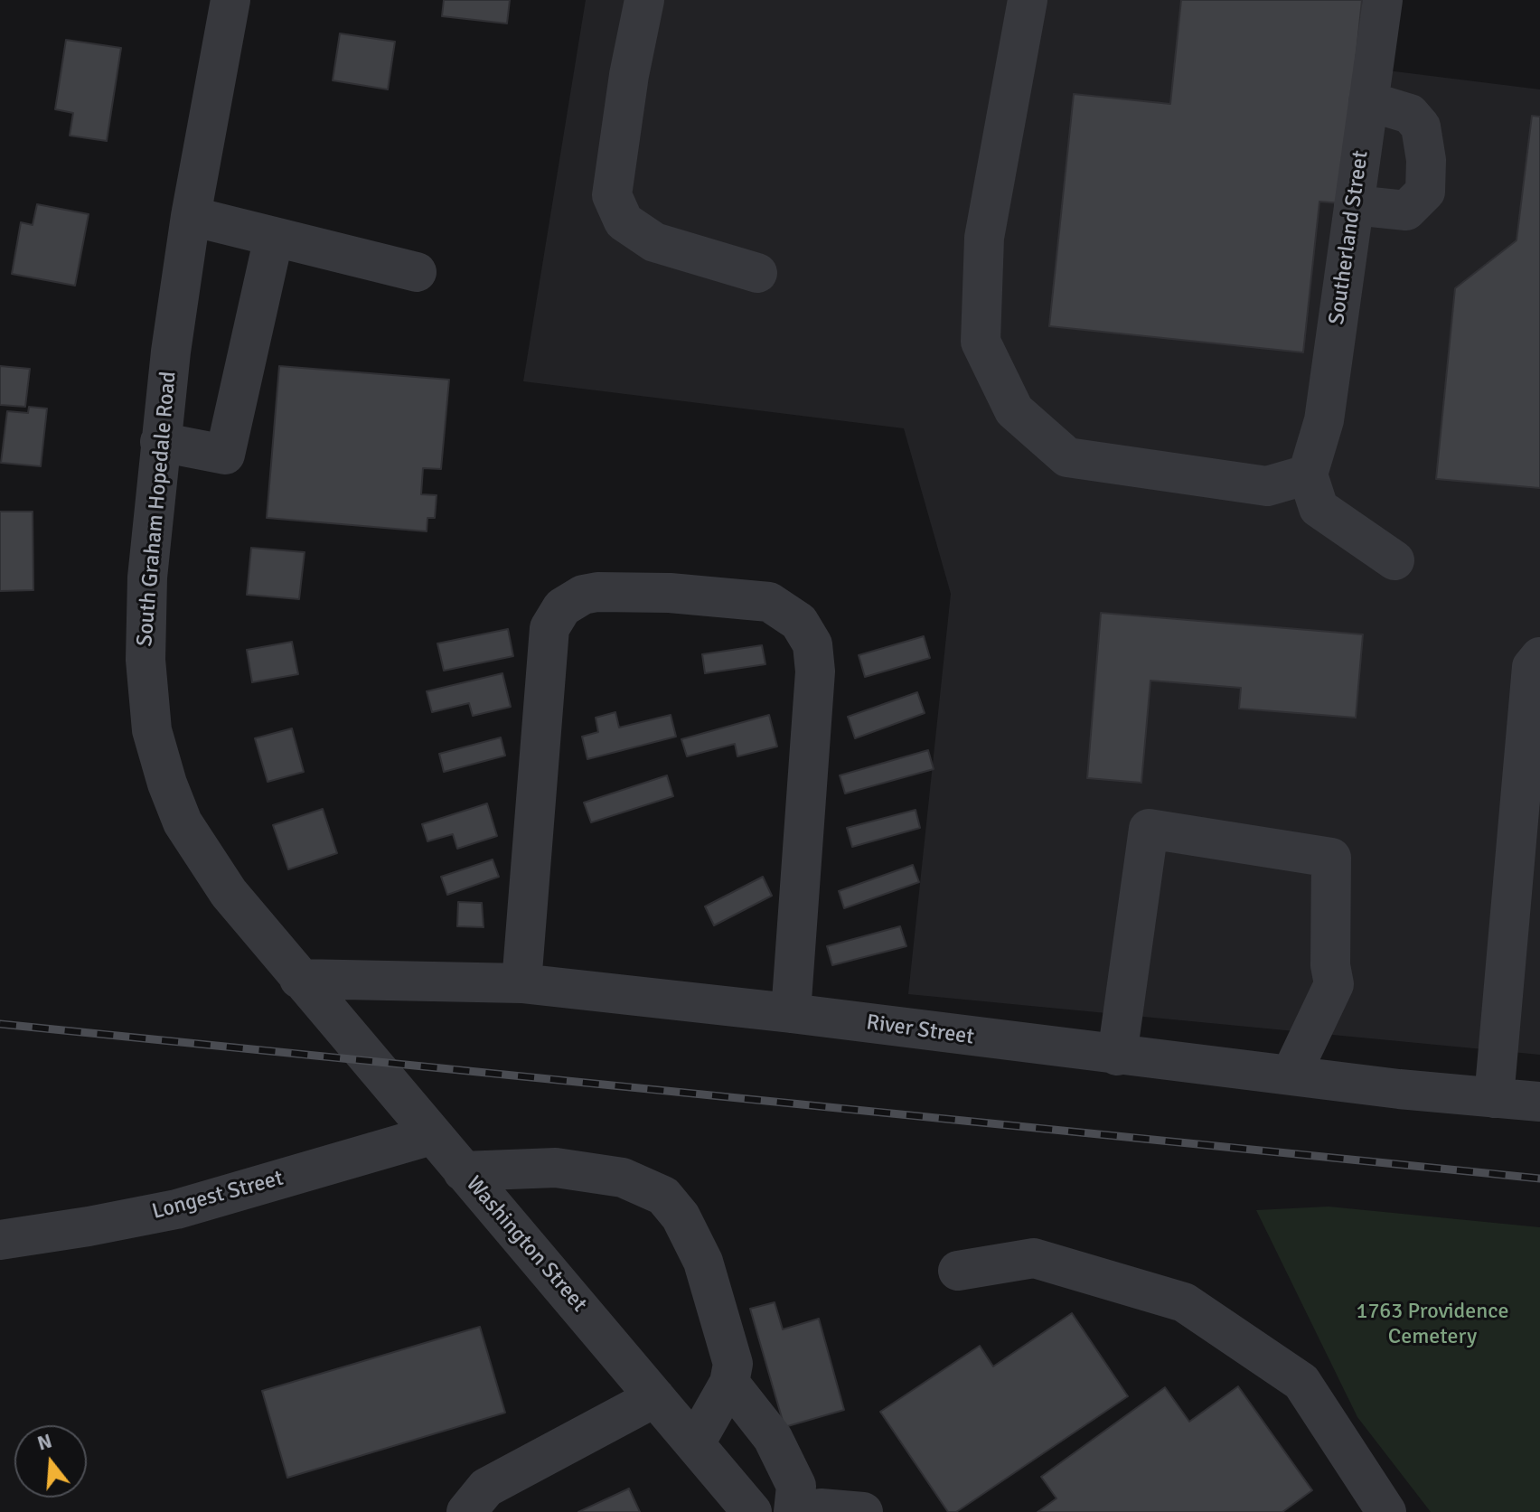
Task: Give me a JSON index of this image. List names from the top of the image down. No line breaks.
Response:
{"streets":{"street":["Southerland Street","South Graham Hopedale Road","River Street","Longest Street","Washington Street"]},"crossings":[["South Graham Hopedale Road","River Street"],["South Graham Hopedale Road","Washington Street"],["River Street","Washington Street"],["Longest Street","Washington Street"]],"parks":["1763 Providence Cemetery"],"north":"top"}
